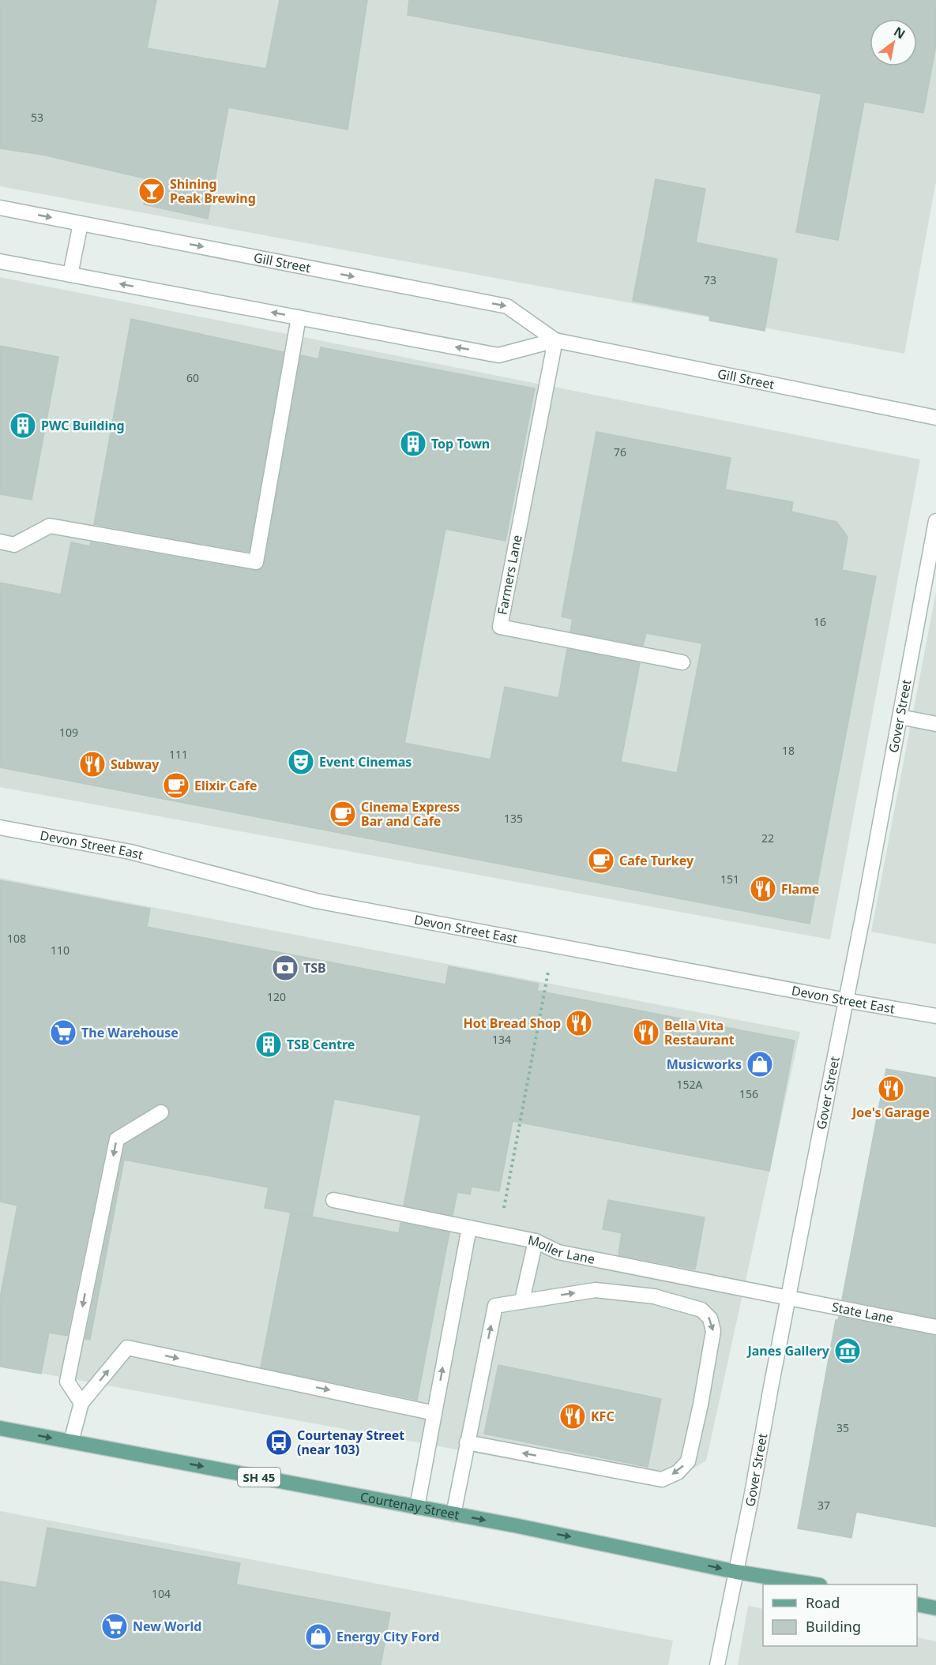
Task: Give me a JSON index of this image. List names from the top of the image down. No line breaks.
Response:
{"streets":{"main road":["SH 45","Courtenay Street"],"street":["Gill Street","Farmers Lane","Gover Street","Devon Street East","Moller Lane","State Lane"]},"crossings":[["Gill Street","Farmers Lane"],["Gover Street","Devon Street East"],["Gover Street","Moller Lane"],["Gover Street","State Lane"],["Gover Street","Courtenay Street"],["Moller Lane","State Lane"]],"one_way":["Courtenay Street"],"places":{"bar":["Shining Peak Brewing"],"building":["PWC Building","Top Town","TSB Centre"],"theatre":["Event Cinemas"],"restaurant":["Subway","Flame","Hot Bread Shop","Bella Vita Restaurant","Joe's Garage","KFC"],"cafe":["Elixir Cafe","Cinema Express Bar and Cafe","Cafe Turkey"],"bank":["TSB"],"supermarket":["The Warehouse","New World"],"shop":["Musicworks","Energy City Ford"],"museum":["Janes Gallery"],"bus stop":["Courtenay Street (near 103)"]},"house_numbers":["53","73","60","76","16","109","18","111","135","22","151","108","110","120","134","152A","156","35","37","104"],"legend":["Road","Building"],"north":"top right"}
